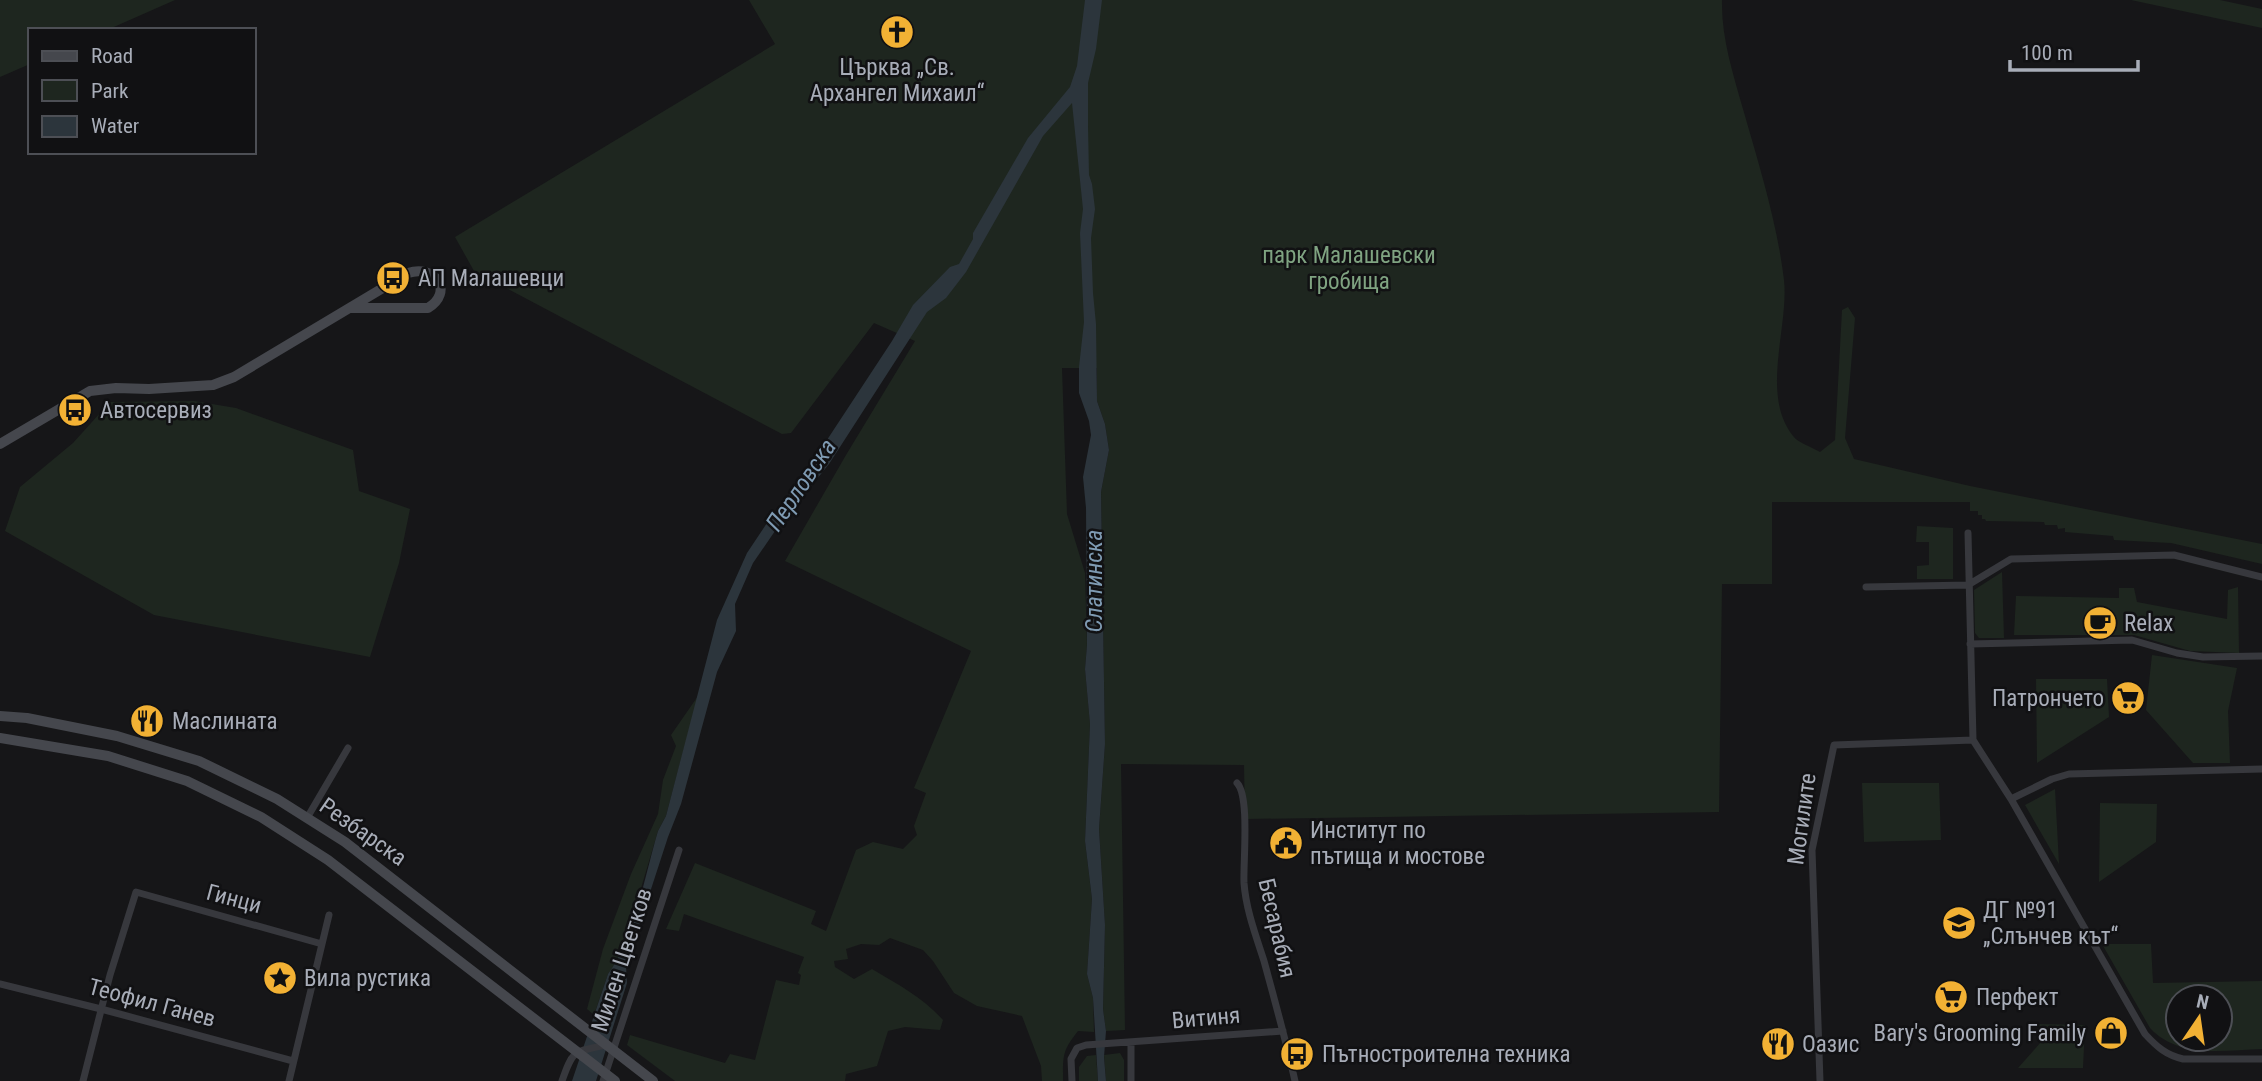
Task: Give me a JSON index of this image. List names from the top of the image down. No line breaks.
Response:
{"streets":{"street":["Могилите","Резбарска","Гинци","Бесарабия","Милен Цветков","Теофил Ганев","Витиня"]},"crossings":[["Резбарска","Милен Цветков"],["Гинци","Теофил Ганев"],["Бесарабия","Витиня"]],"water":["Перловска","Слатинска"],"parks":["парк Малашевски гробища"],"places":{"church":["Църква „Св. Архангел Михаил“"],"bus stop":["АП Малашевци","Автосервиз","Пътностроителна техника"],"cafe":["Relax"],"supermarket":["Патрончето","Перфект"],"restaurant":["Маслината","Оазис"],"public building":["Институт по пътища и мостове"],"school or university":["ДГ №91 „Слънчев кът“"],"place":["Вила рустика"],"shop":["Bary's Grooming Family"]},"legend":["Road","Park","Water"],"scale_bar":"100 m","north":"top"}
